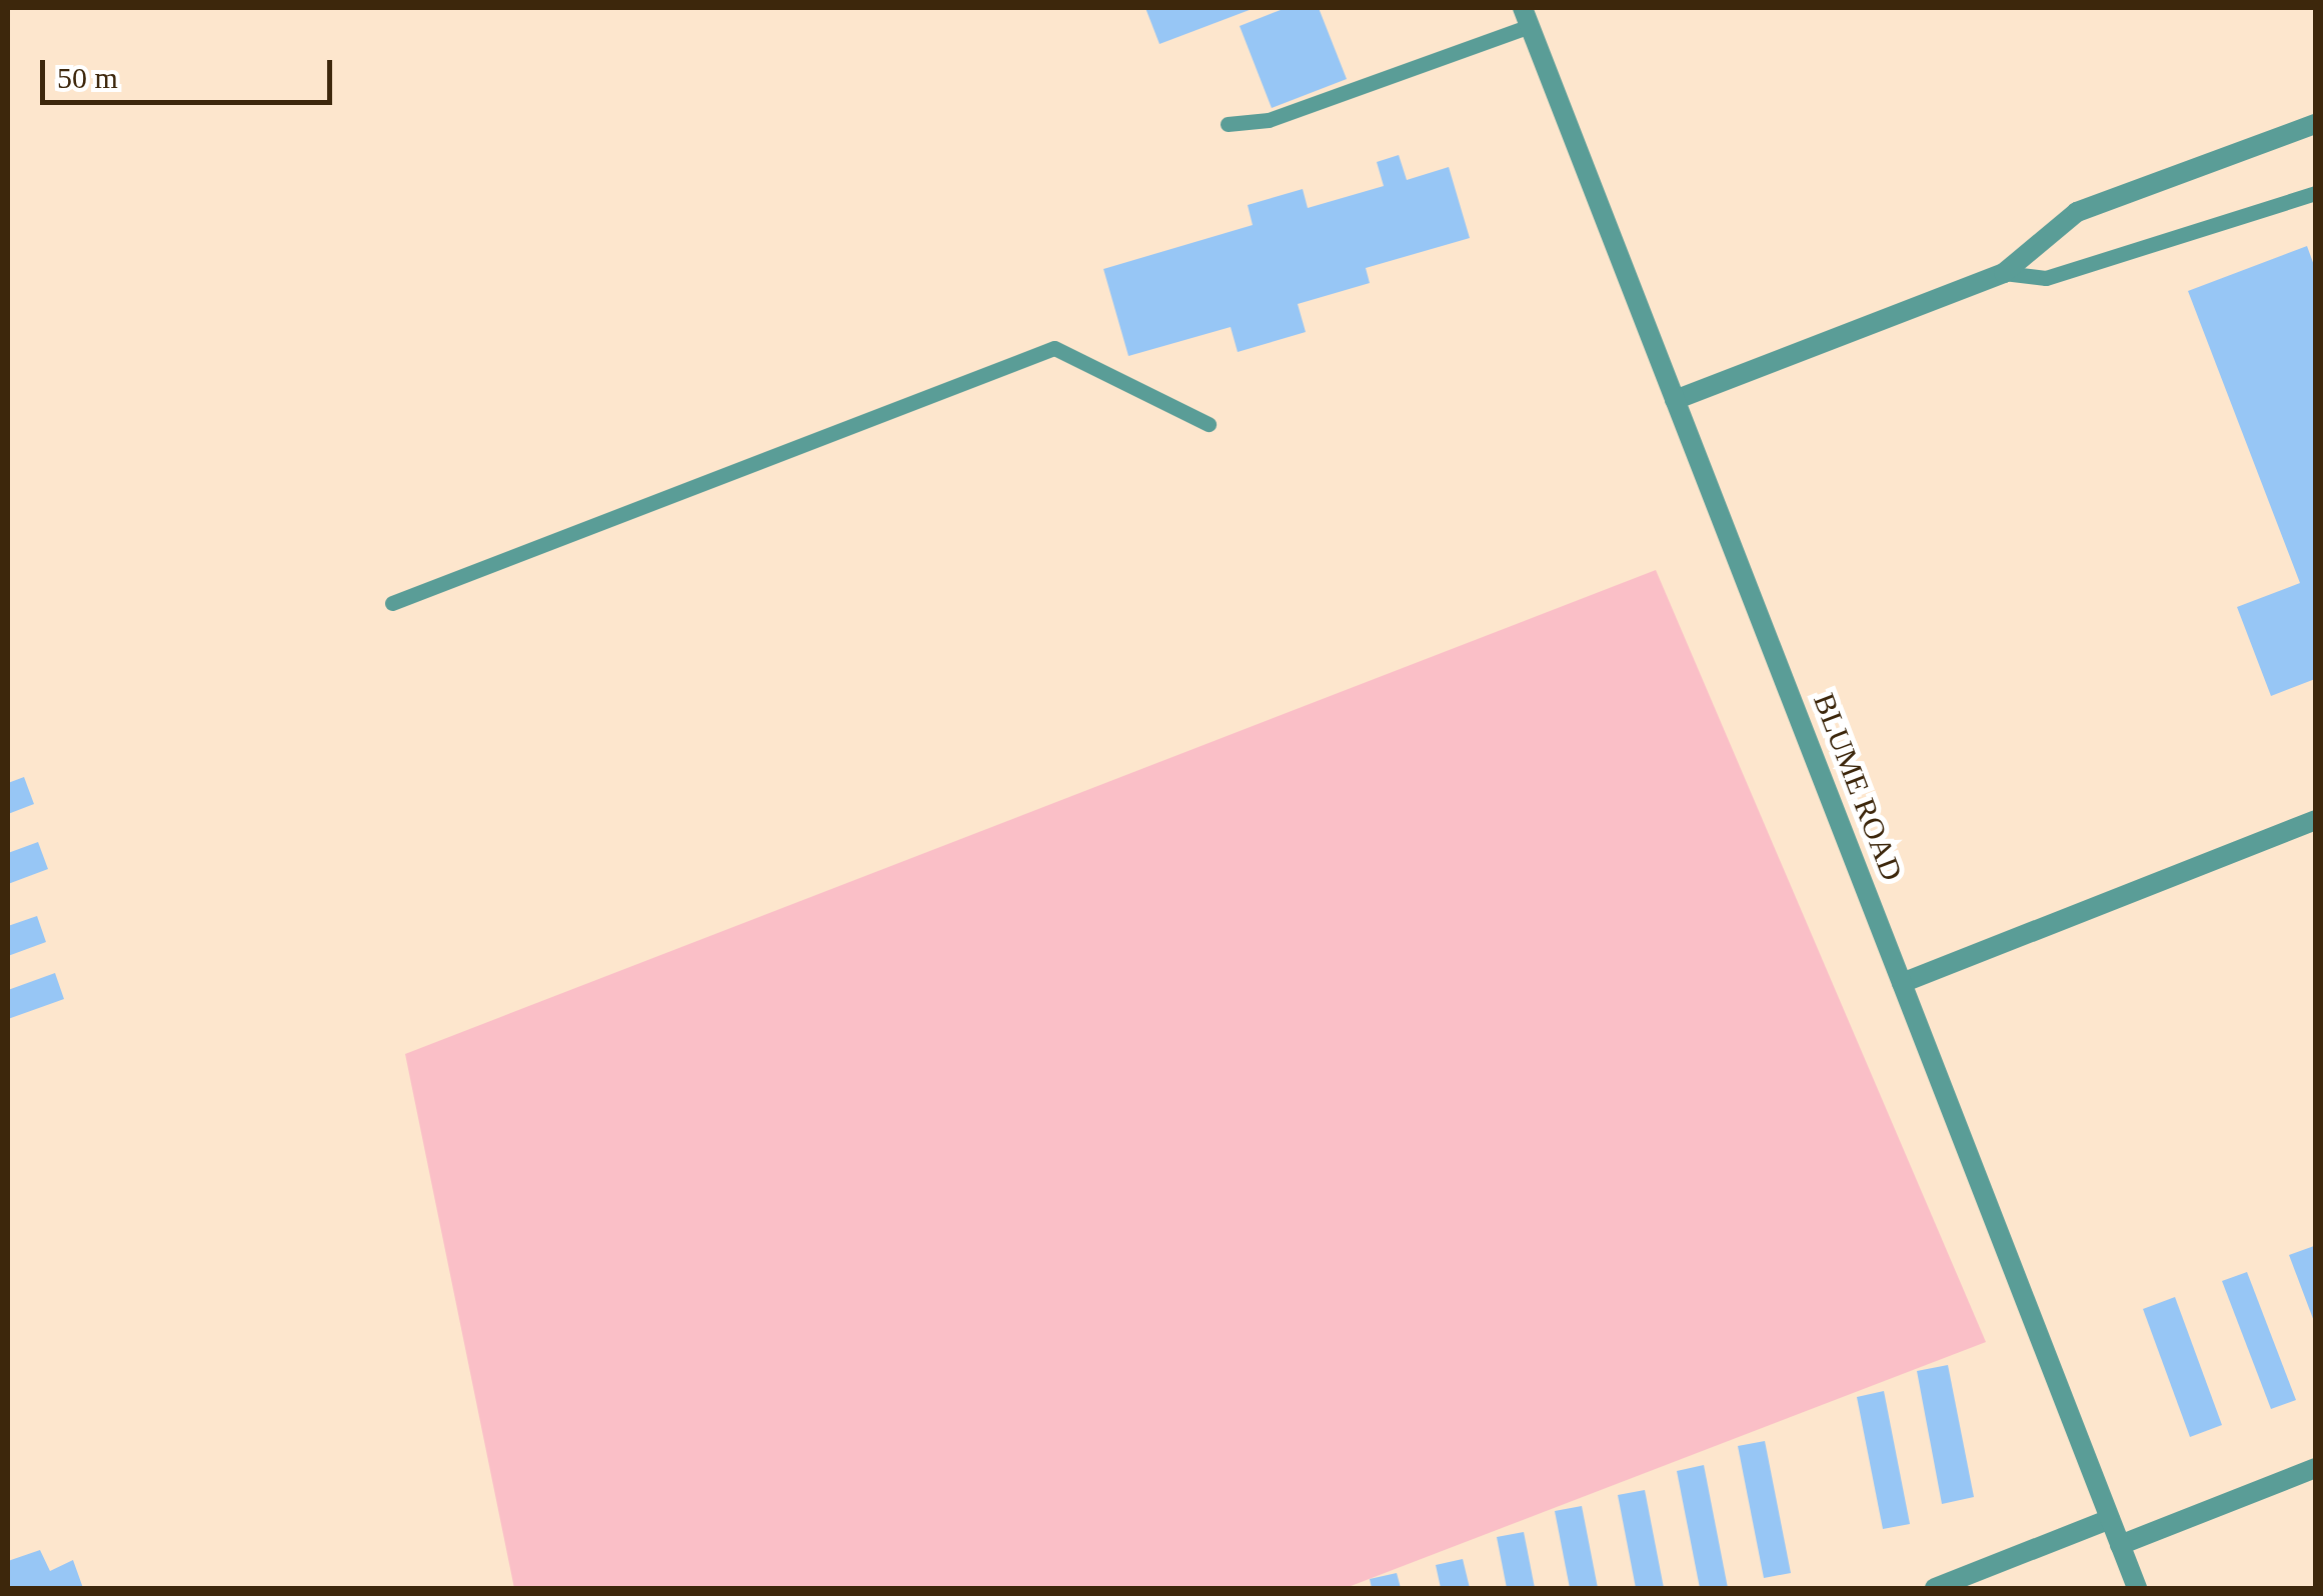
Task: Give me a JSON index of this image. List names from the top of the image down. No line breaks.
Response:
{"streets":{"street":["BLUME ROAD"]},"scale_bar":"50 m"}
